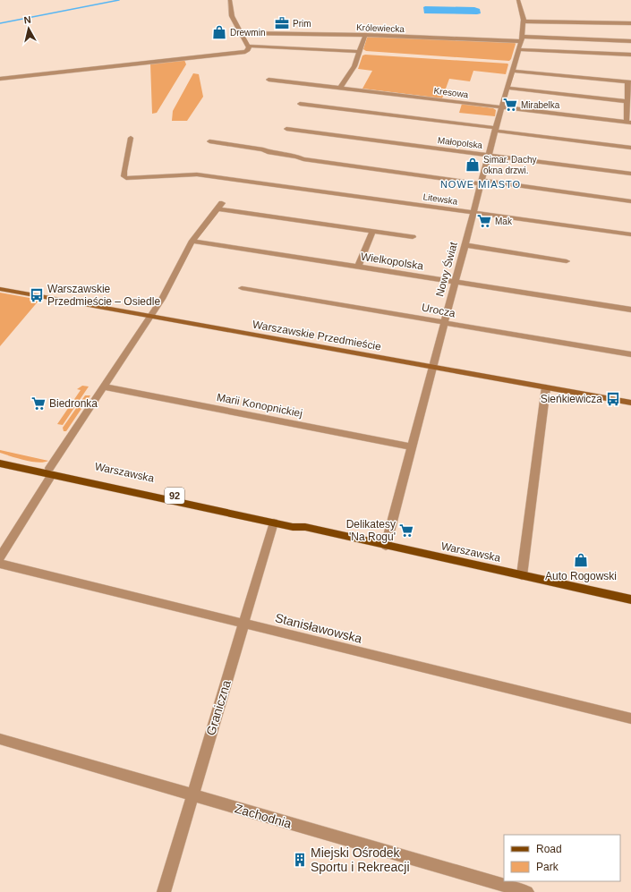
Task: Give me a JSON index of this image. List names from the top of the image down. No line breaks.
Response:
{"streets":{"main road":["Warszawska","92"],"street":["Królewiecka","Kresowa","Małopolska","Litewska","Wielkopolska","Nowy Świat","Urocza","Warszawskie Przedmieście","Marii Konopnickiej","Stanisławowska","Graniczna","Zachodnia"]},"crossings":[["Królewiecka","Nowy Świat"],["Kresowa","Nowy Świat"],["Małopolska","Nowy Świat"],["Litewska","Nowy Świat"],["Wielkopolska","Nowy Świat"],["Nowy Świat","Urocza"],["Nowy Świat","Warszawskie Przedmieście"],["Nowy Świat","Marii Konopnickiej"],["Nowy Świat","Warszawska"],["Warszawska","Graniczna"],["Stanisławowska","Graniczna"],["Graniczna","Zachodnia"]],"districts":["NOWE MIASTO"],"places":{"office":["Prim"],"shop":["Drewmin","Simar. Dachy okna drzwi.","Auto Rogowski"],"supermarket":["Mirabelka","Mak","Biedronka","Delikatesy 'Na Rogu'"],"bus stop":["Warszawskie Przedmieście – Osiedle","Sieńkiewicza"],"building":["Miejski Ośrodek Sportu i Rekreacji"]},"legend":["Road","Park"],"north":"top"}
